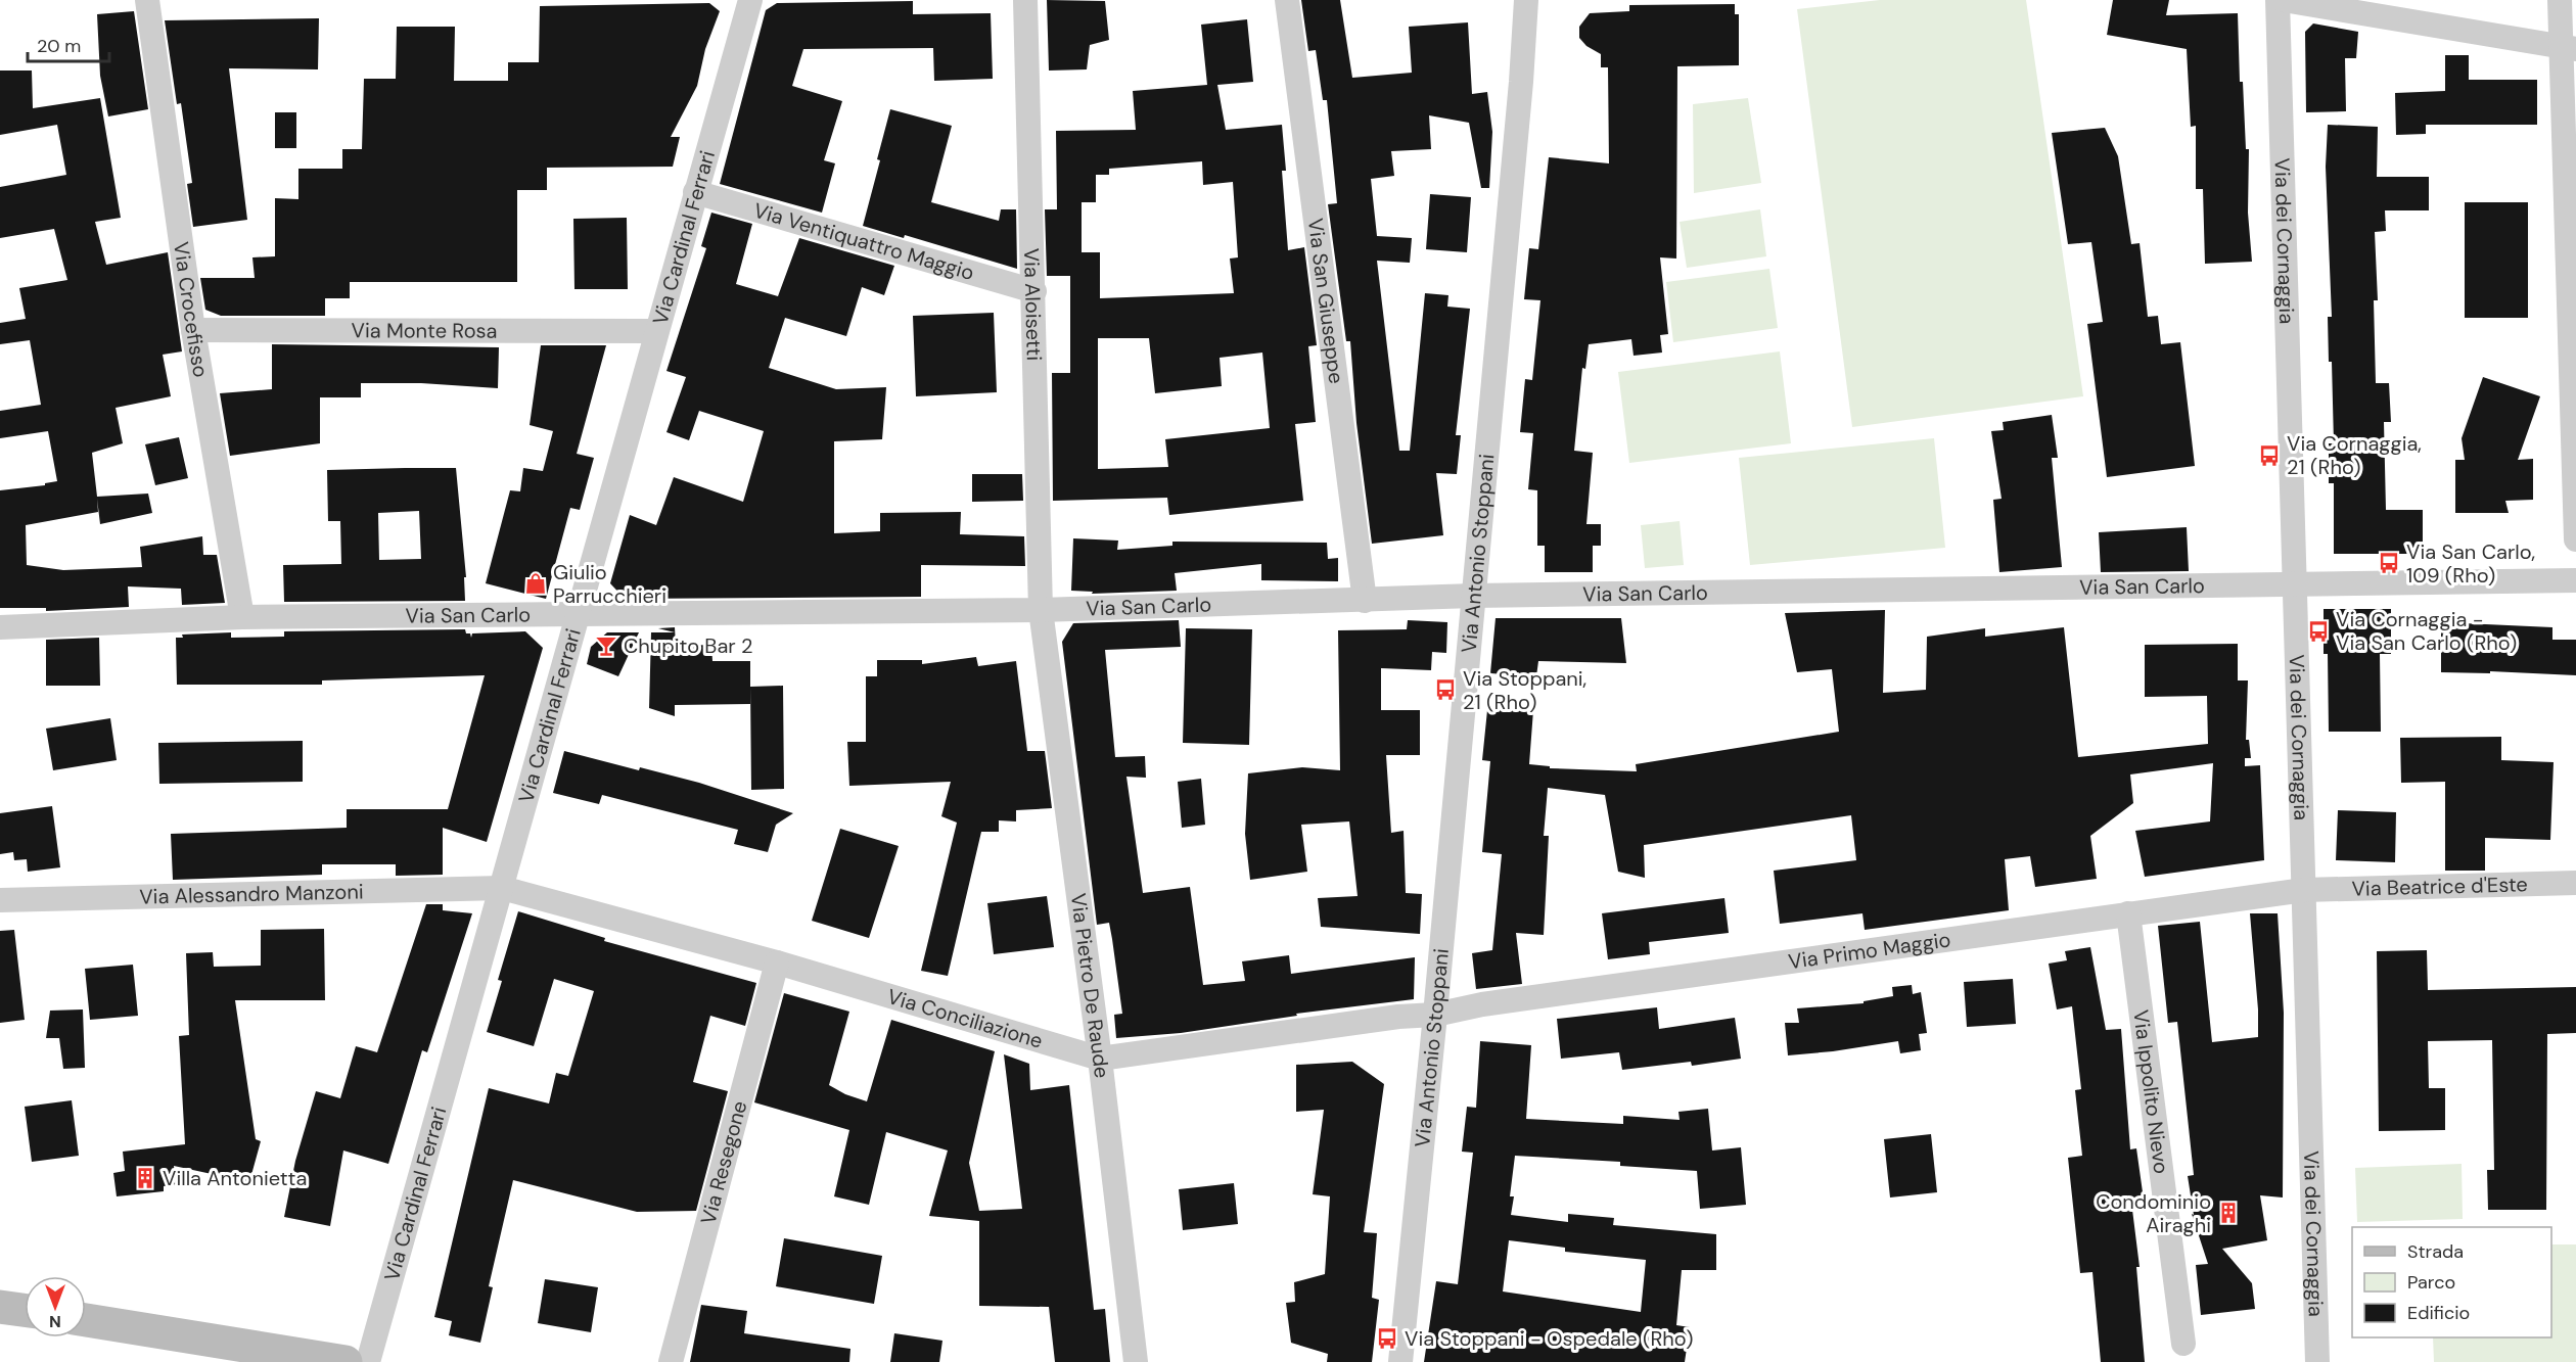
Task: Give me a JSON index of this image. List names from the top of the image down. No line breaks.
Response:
{"streets":{"street":["Via Cardinal Ferrari","Via dei Cornaggia","Via Ventiquattro Maggio","Via San Giuseppe","Via Aloisetti","Via Crocefisso","Via Monte Rosa","Via Antonio Stoppani","Via San Carlo","Via Beatrice d'Este","Via Alessandro Manzoni","Via Primo Maggio","Via Pietro De Raude","Via Conciliazione","Via Ippolito Nievo","Via Resegone"]},"crossings":[["Via Cardinal Ferrari","Via Ventiquattro Maggio"],["Via Cardinal Ferrari","Via Monte Rosa"],["Via Cardinal Ferrari","Via San Carlo"],["Via Cardinal Ferrari","Via Alessandro Manzoni"],["Via Cardinal Ferrari","Via Conciliazione"],["Via dei Cornaggia","Via San Carlo"],["Via dei Cornaggia","Via Beatrice d'Este"],["Via dei Cornaggia","Via Primo Maggio"],["Via Ventiquattro Maggio","Via Aloisetti"],["Via San Giuseppe","Via San Carlo"],["Via Aloisetti","Via San Carlo"],["Via Aloisetti","Via Pietro De Raude"],["Via Crocefisso","Via Monte Rosa"],["Via Crocefisso","Via San Carlo"],["Via Antonio Stoppani","Via San Carlo"],["Via Antonio Stoppani","Via Primo Maggio"],["Via Antonio Stoppani","Via Conciliazione"],["Via San Carlo","Via Pietro De Raude"],["Via Beatrice d'Este","Via Primo Maggio"],["Via Alessandro Manzoni","Via Conciliazione"],["Via Primo Maggio","Via Conciliazione"],["Via Primo Maggio","Via Ippolito Nievo"],["Via Pietro De Raude","Via Conciliazione"],["Via Conciliazione","Via Resegone"]],"places":{"bus stop":["Via Cornaggia, 21 (Rho)","Via San Carlo, 109 (Rho)","Via Cornaggia - Via San Carlo (Rho)","Via Stoppani, 21 (Rho)","Via Stoppani - Ospedale (Rho)"],"shop":["Giulio Parrucchieri"],"bar":["Chupito Bar 2"],"building":["Villa Antonietta","Condominio Airaghi"]},"legend":["Strada","Parco","Edificio"],"scale_bar":"20 m","north":"bottom"}
